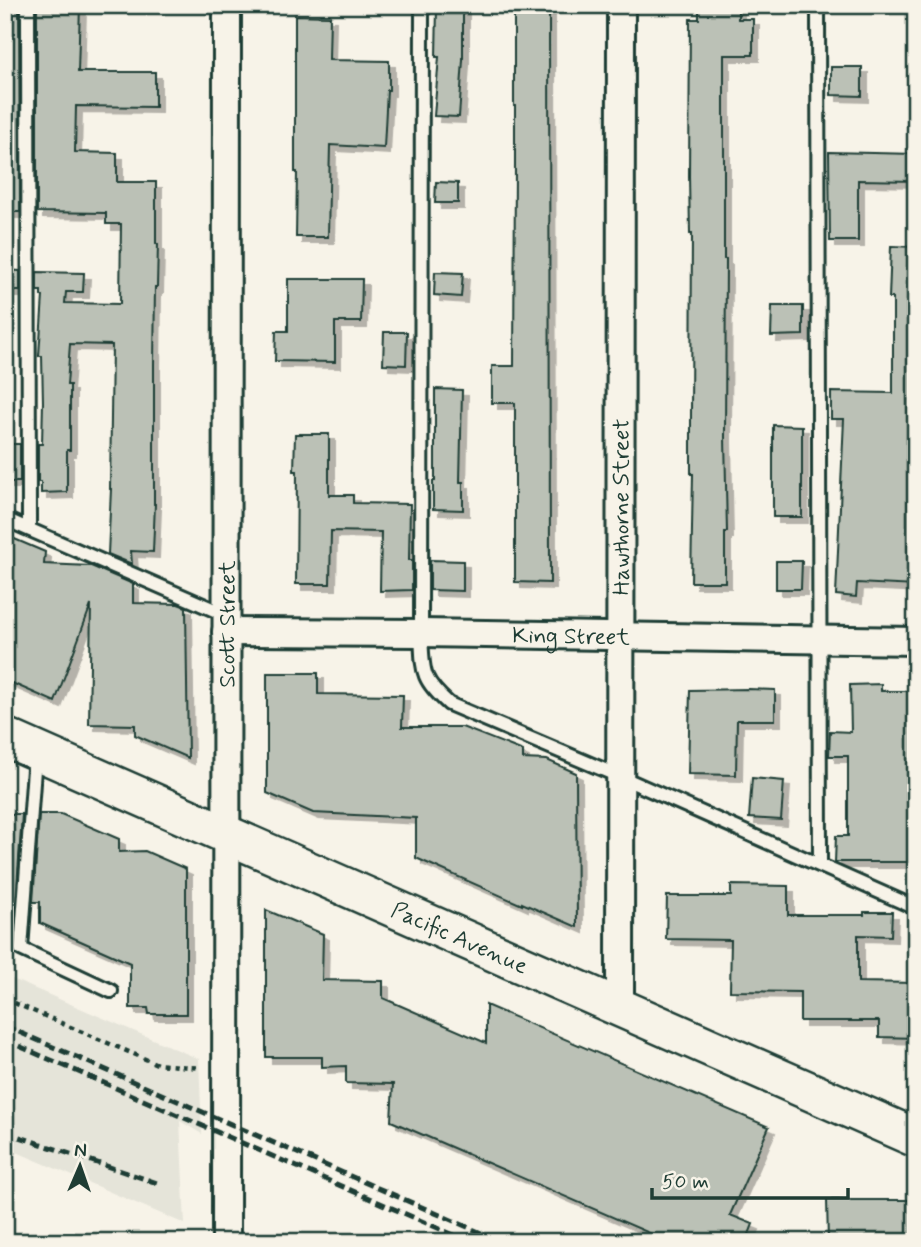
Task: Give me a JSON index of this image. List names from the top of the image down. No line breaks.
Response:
{"streets":{"street":["Hawthorne Street","Scott Street","King Street","Pacific Avenue"]},"crossings":[["Hawthorne Street","King Street"],["Hawthorne Street","Pacific Avenue"],["Scott Street","King Street"],["Scott Street","Pacific Avenue"]],"scale_bar":"50 m","north":"top"}
